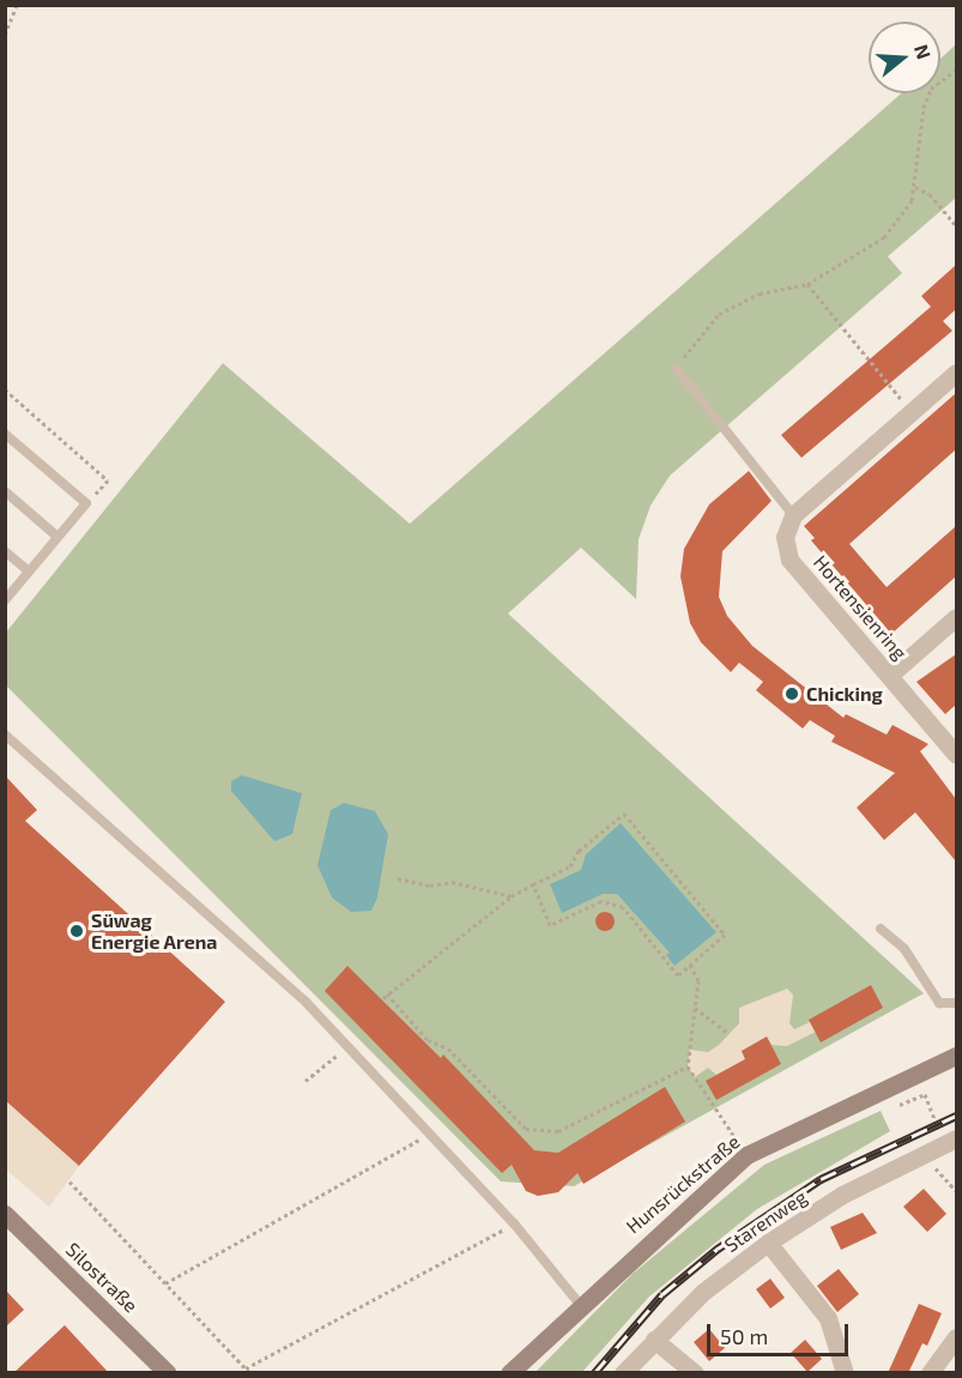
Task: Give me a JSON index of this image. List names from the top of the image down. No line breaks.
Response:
{"streets":{"main road":["Hunsrückstraße","Silostraße"],"street":["Hortensienring","Starenweg"]},"places":["Chicking","Süwag Energie Arena"],"scale_bar":"50 m","north":"right"}
